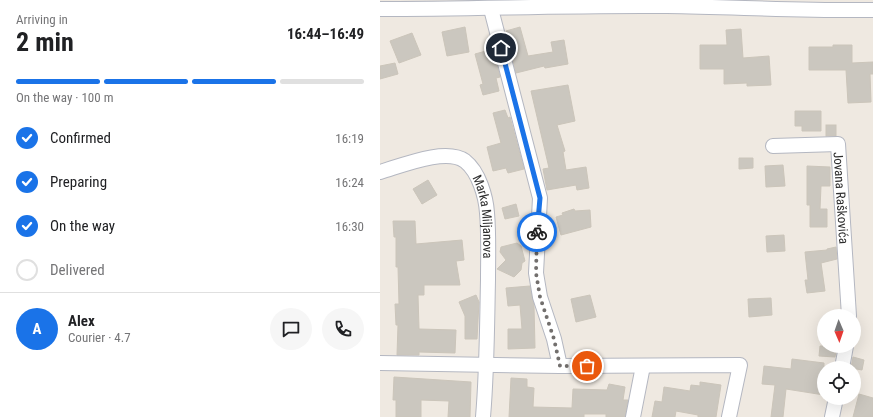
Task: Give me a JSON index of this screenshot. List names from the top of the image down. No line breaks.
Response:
{"streets":{"street":["Jovana Raškovića","Marka Miljanova"]},"north":"bottom","page":{"heading":["2 min","Arriving in","16:44–16:49"],"panel":["Alex","Courier · 4.7"],"bar":"On the way · 100 m","list":[["Confirmed","16:19"],["Preparing","16:24"],["On the way","16:30"],"Delivered"],"round":"A"}}
